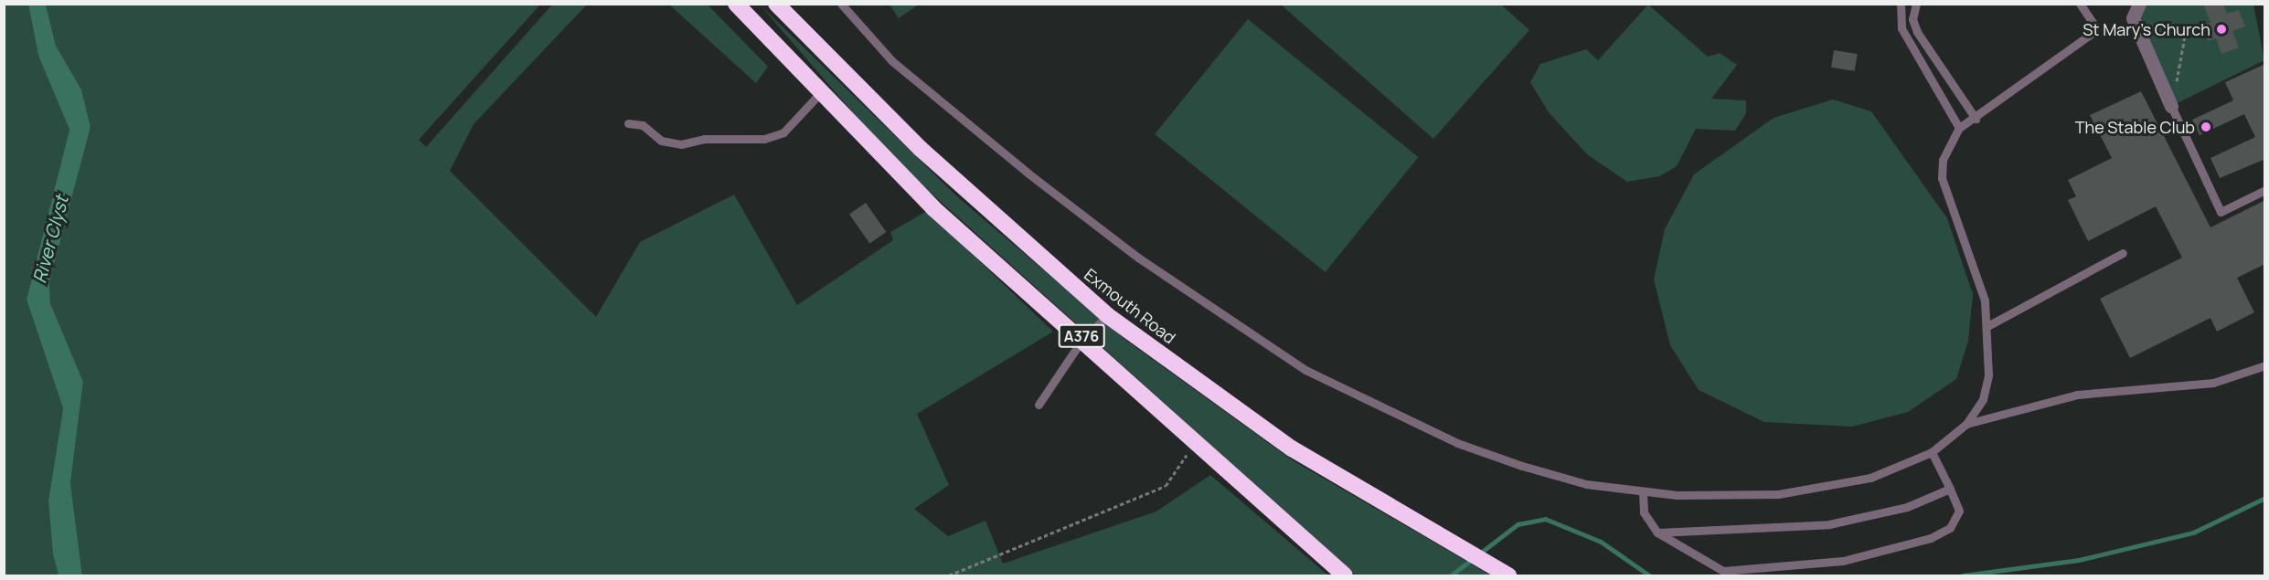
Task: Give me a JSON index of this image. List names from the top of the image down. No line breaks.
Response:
{"streets":{"highway":["Exmouth Road","A376"]},"water":["River Clyst"],"places":["St Mary's Church","The Stable Club"]}
